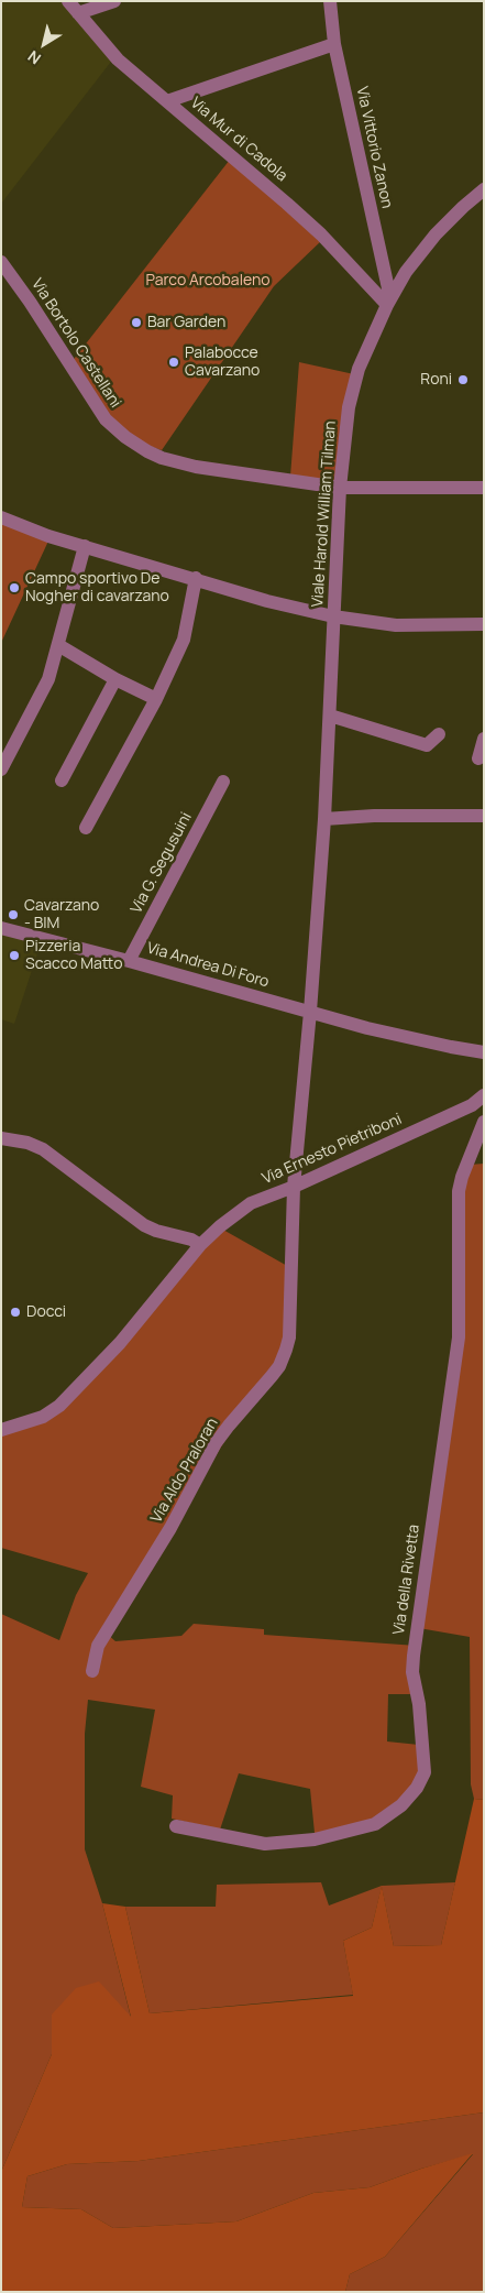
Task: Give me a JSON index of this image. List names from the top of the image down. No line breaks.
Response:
{"streets":{"street":["Via Mur di Cadola","Via Vittorio Zanon","Via Bortolo Castellani","Viale Harold William Tilman","Via G. Segusuini","Via Andrea Di Foro","Via Ernesto Pietriboni","Via Aldo Praloran","Via della Rivetta"]},"crossings":[["Via Mur di Cadola","Via Vittorio Zanon"],["Via Mur di Cadola","Viale Harold William Tilman"],["Via Vittorio Zanon","Viale Harold William Tilman"],["Via Bortolo Castellani","Viale Harold William Tilman"],["Viale Harold William Tilman","Via Andrea Di Foro"],["Via G. Segusuini","Via Andrea Di Foro"],["Via Ernesto Pietriboni","Via Aldo Praloran"]],"parks":["Parco Arcobaleno"],"places":["Bar Garden","Palabocce Cavarzano","Roni","Campo sportivo De Nogher di cavarzano","Cavarzano - BIM","Pizzeria Scacco Matto","Docci"],"north":"bottom left"}
